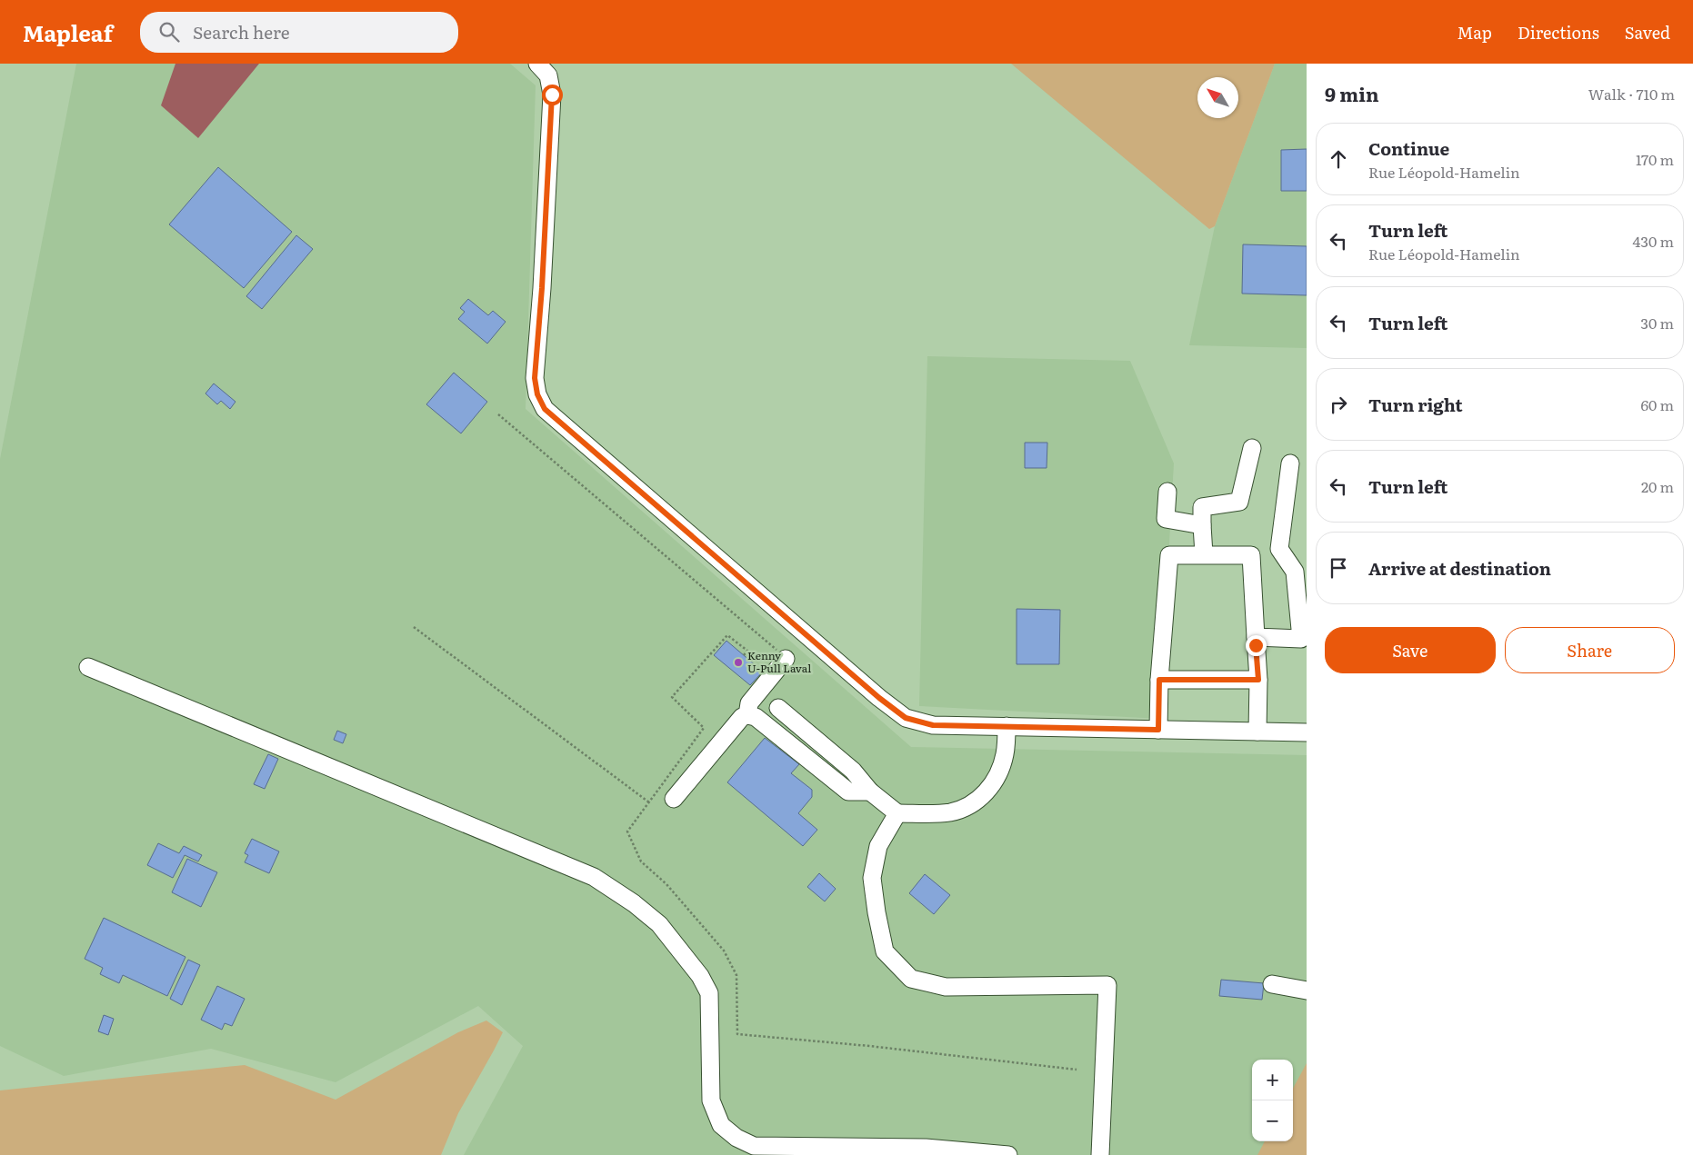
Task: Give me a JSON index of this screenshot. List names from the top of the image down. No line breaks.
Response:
{"places":["Kenny U-Pull Laval"],"north":"top left","page":{"header":"Mapleaf","search":"Search here","nav":["Map","Directions","Saved"],"heading":["9 min","Walk · 710 m"],"list":[["Continue","Rue Léopold-Hamelin","170 m"],["Turn left","Rue Léopold-Hamelin","430 m"],["Turn left","30 m"],["Turn right","60 m"],["Turn left","20 m"],"Arrive at destination"],"buttons":["Save","Share"],"map_buttons":["+","−"]}}
